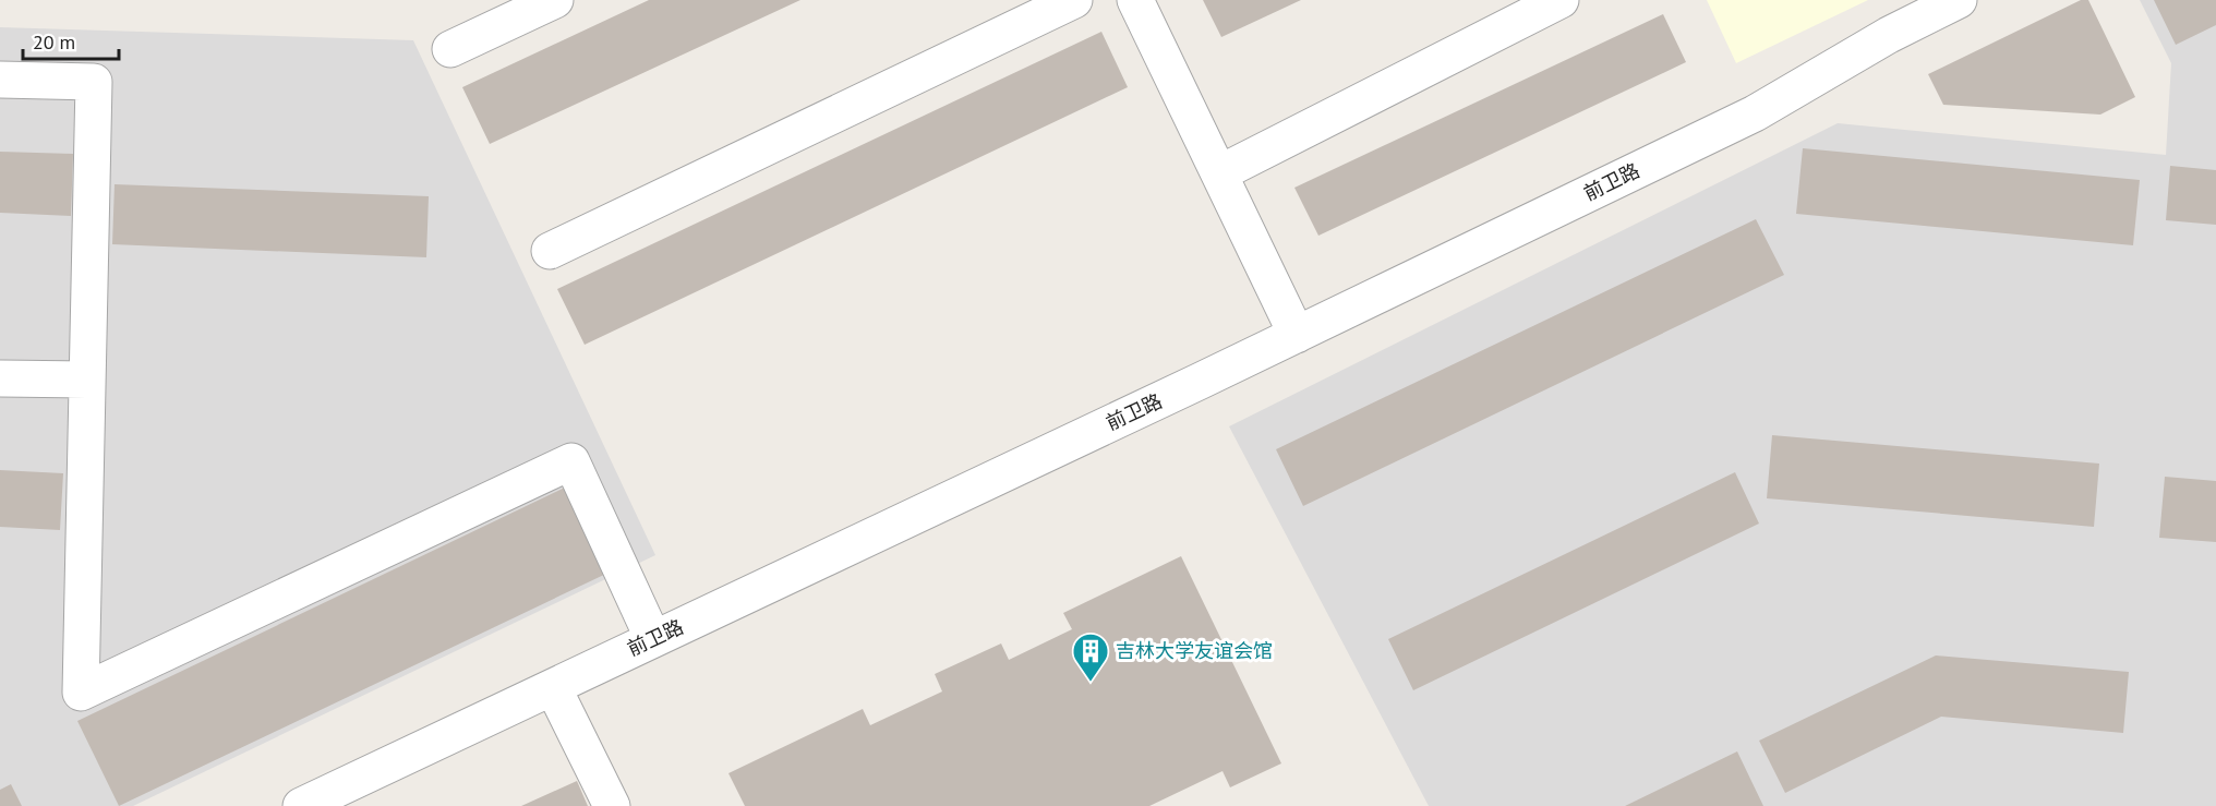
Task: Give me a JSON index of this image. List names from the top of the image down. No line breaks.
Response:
{"streets":{"street":["前卫路"]},"places":{"building":["吉林大学友谊会馆"]},"scale_bar":"20 m"}
